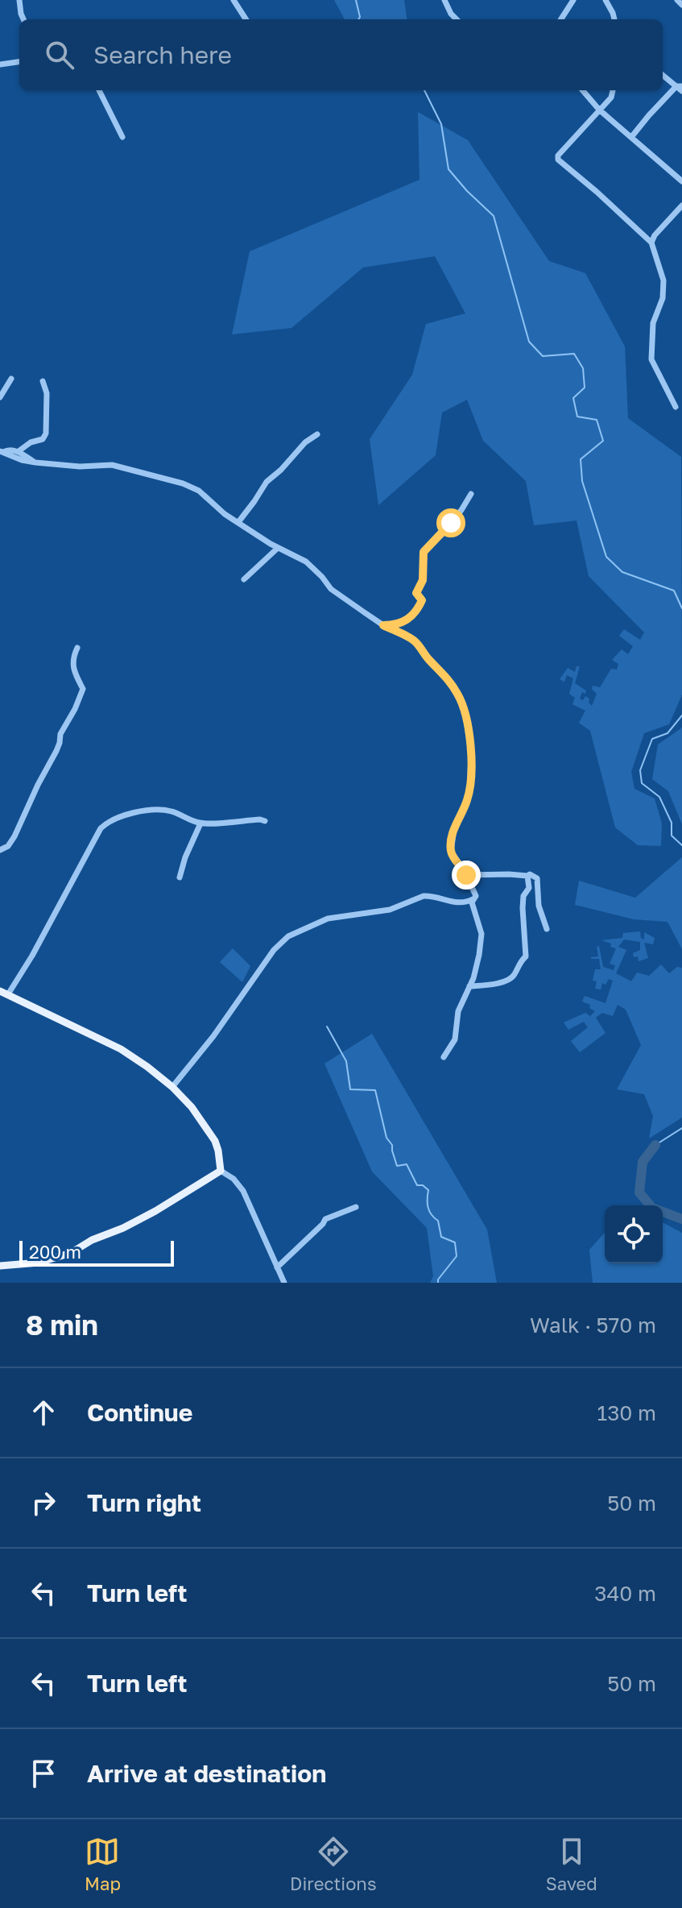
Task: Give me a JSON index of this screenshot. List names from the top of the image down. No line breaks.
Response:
{"scale_bar":"200 m","page":{"search":"Search here","scale":"200 m","heading":["8 min","Walk · 570 m"],"list":[["Continue","130 m"],["Turn right","50 m"],["Turn left","340 m"],["Turn left","50 m"],"Arrive at destination"],"nav":["Map","Directions","Saved"]}}
